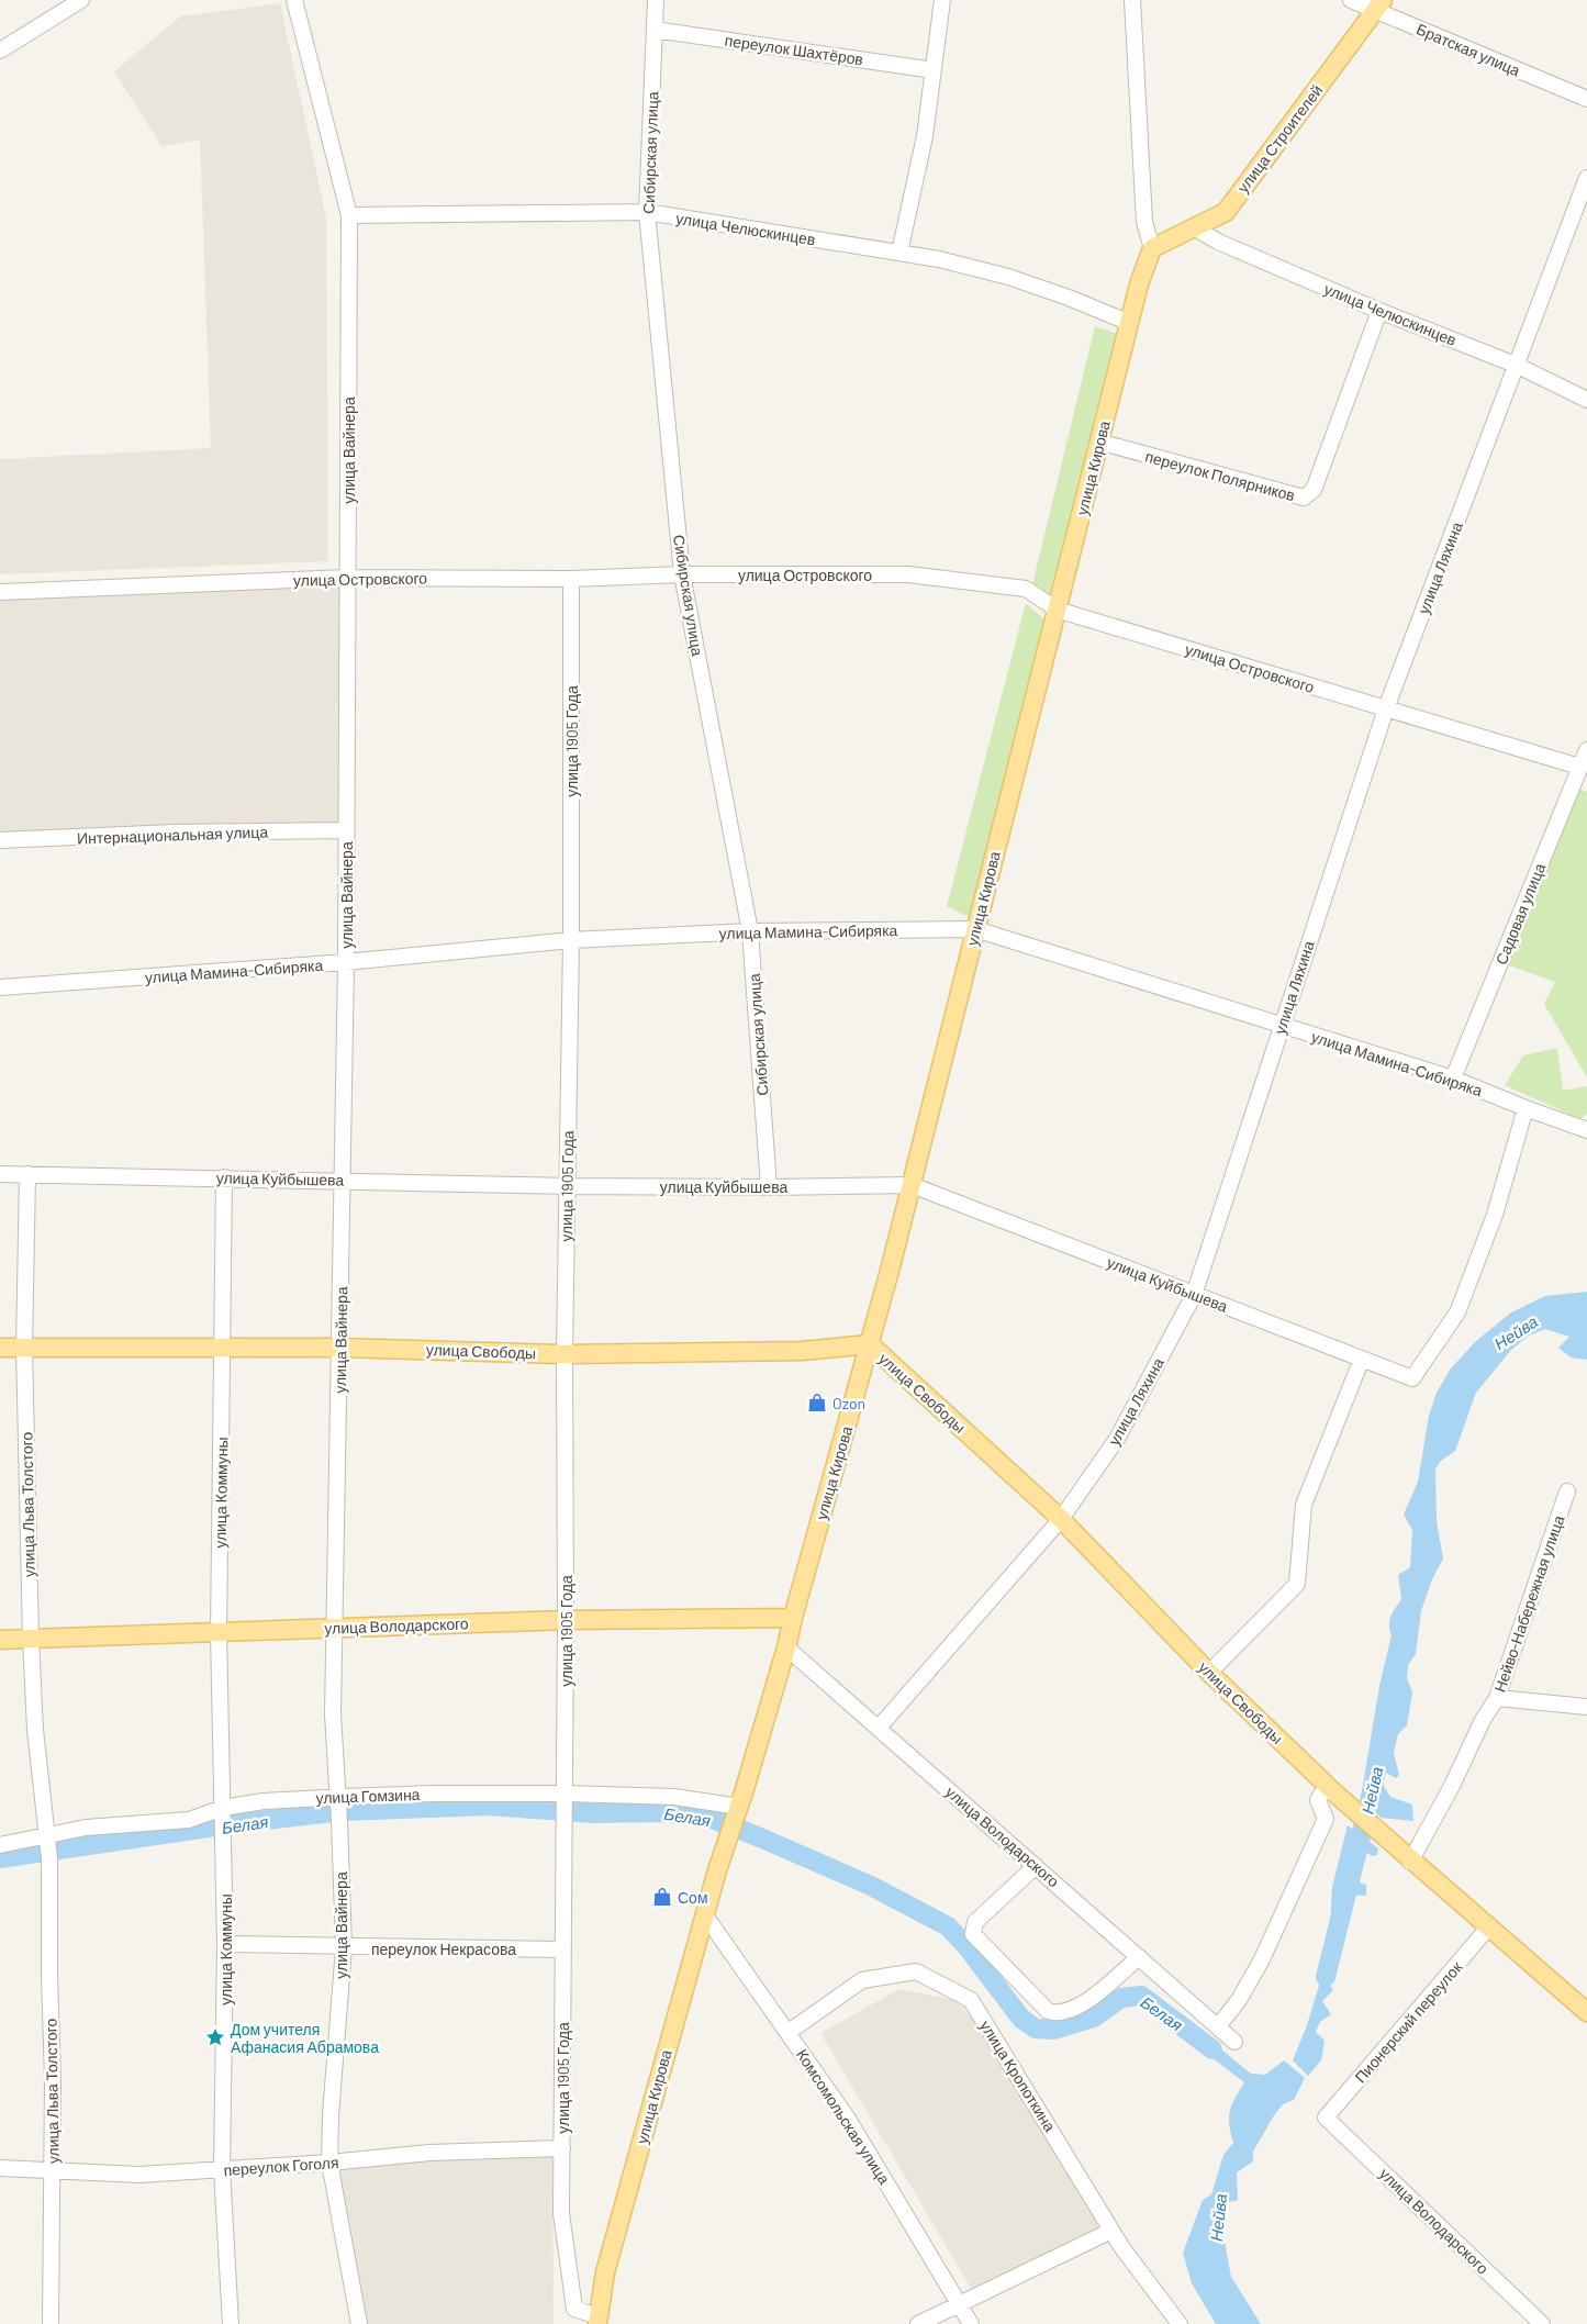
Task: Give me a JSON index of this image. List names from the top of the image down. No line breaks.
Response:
{"streets":{"main road":["улица Строителей","улица Кирова","улица Свободы","улица Володарского"],"street":["переулок Шахтёров","Братская улица","Сибирская улица","улица Челюскинцев","улица Вайнера","переулок Полярников","улица Ляхина","улица Островского","улица 1905 Года","Интернациональная улица","Садовая улица","улица Мамина-Сибиряка","улица Куйбышева","улица Коммуны","улица Льва Толстого","Нейво-Набережная улица","улица Гомзина","переулок Некрасова","Пионерский переулок","улица Кропоткина","Комсомольская улица","переулок Гоголя"]},"crossings":[["переулок Шахтёров","Сибирская улица"],["Братская улица","улица Строителей"],["улица Строителей","улица Челюскинцев"],["улица Строителей","улица Кирова"],["Сибирская улица","улица Челюскинцев"],["Сибирская улица","улица Островского"],["Сибирская улица","улица Мамина-Сибиряка"],["Сибирская улица","улица Куйбышева"],["улица Челюскинцев","улица Вайнера"],["улица Челюскинцев","улица Кирова"],["улица Челюскинцев","переулок Полярников"],["улица Челюскинцев","улица Ляхина"],["улица Вайнера","улица Островского"],["улица Вайнера","Интернациональная улица"],["улица Вайнера","улица Мамина-Сибиряка"],["улица Вайнера","улица Куйбышева"],["улица Вайнера","улица Свободы"],["улица Вайнера","улица Володарского"],["улица Вайнера","улица Гомзина"],["улица Вайнера","переулок Некрасова"],["улица Вайнера","переулок Гоголя"],["улица Кирова","переулок Полярников"],["улица Кирова","улица Островского"],["улица Кирова","улица 1905 Года"],["улица Кирова","улица Мамина-Сибиряка"],["улица Кирова","улица Куйбышева"],["улица Кирова","улица Свободы"],["улица Кирова","улица Володарского"],["улица Кирова","улица Гомзина"],["улица Кирова","Комсомольская улица"],["улица Ляхина","улица Островского"],["улица Ляхина","улица Мамина-Сибиряка"],["улица Ляхина","улица Куйбышева"],["улица Ляхина","улица Свободы"],["улица Ляхина","улица Володарского"],["улица Островского","улица 1905 Года"],["улица Островского","Садовая улица"],["улица 1905 Года","улица Мамина-Сибиряка"],["улица 1905 Года","улица Куйбышева"],["улица 1905 Года","улица Свободы"],["улица 1905 Года","улица Володарского"],["улица 1905 Года","улица Гомзина"],["улица 1905 Года","переулок Некрасова"],["улица 1905 Года","переулок Гоголя"],["Садовая улица","улица Мамина-Сибиряка"],["улица Мамина-Сибиряка","улица Куйбышева"],["улица Куйбышева","улица Коммуны"],["улица Куйбышева","улица Льва Толстого"],["улица Свободы","улица Коммуны"],["улица Свободы","улица Льва Толстого"],["улица Свободы","Нейво-Набережная улица"],["улица Свободы","Пионерский переулок"],["улица Коммуны","улица Володарского"],["улица Коммуны","улица Гомзина"],["улица Коммуны","переулок Некрасова"],["улица Коммуны","переулок Гоголя"],["улица Льва Толстого","улица Володарского"],["улица Льва Толстого","улица Гомзина"],["улица Льва Толстого","переулок Гоголя"],["улица Володарского","Пионерский переулок"],["улица Кропоткина","Комсомольская улица"]],"water":["Нейва","Белая"],"places":{"shop":["Ozon","Сом"],"place":["Дом учителя Афанасия Абрамова"]}}
